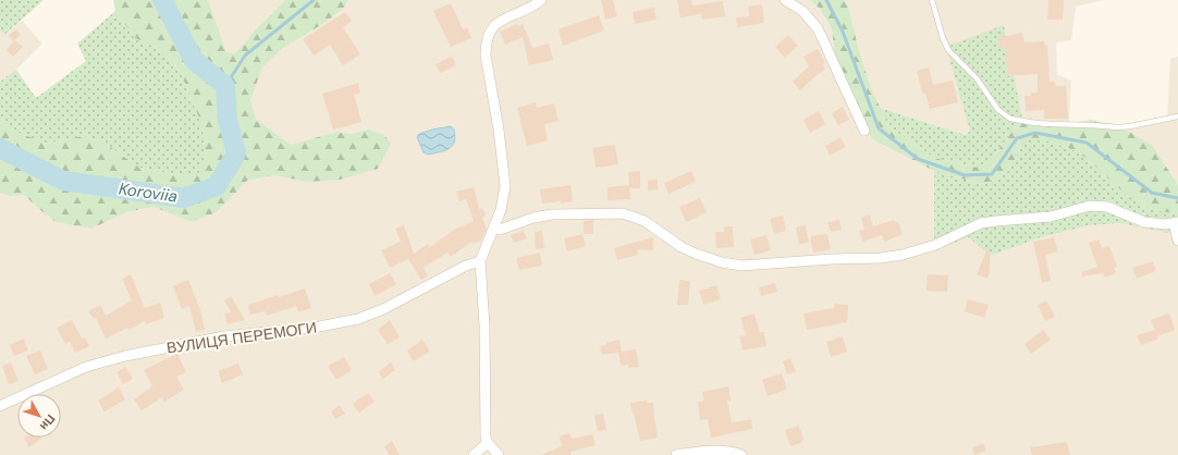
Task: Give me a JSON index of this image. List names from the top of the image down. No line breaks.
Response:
{"streets":{"street":["ВУЛИЦЯ ПЕРЕМОГИ"]},"water":["Koroviia"],"north":"bottom right"}
